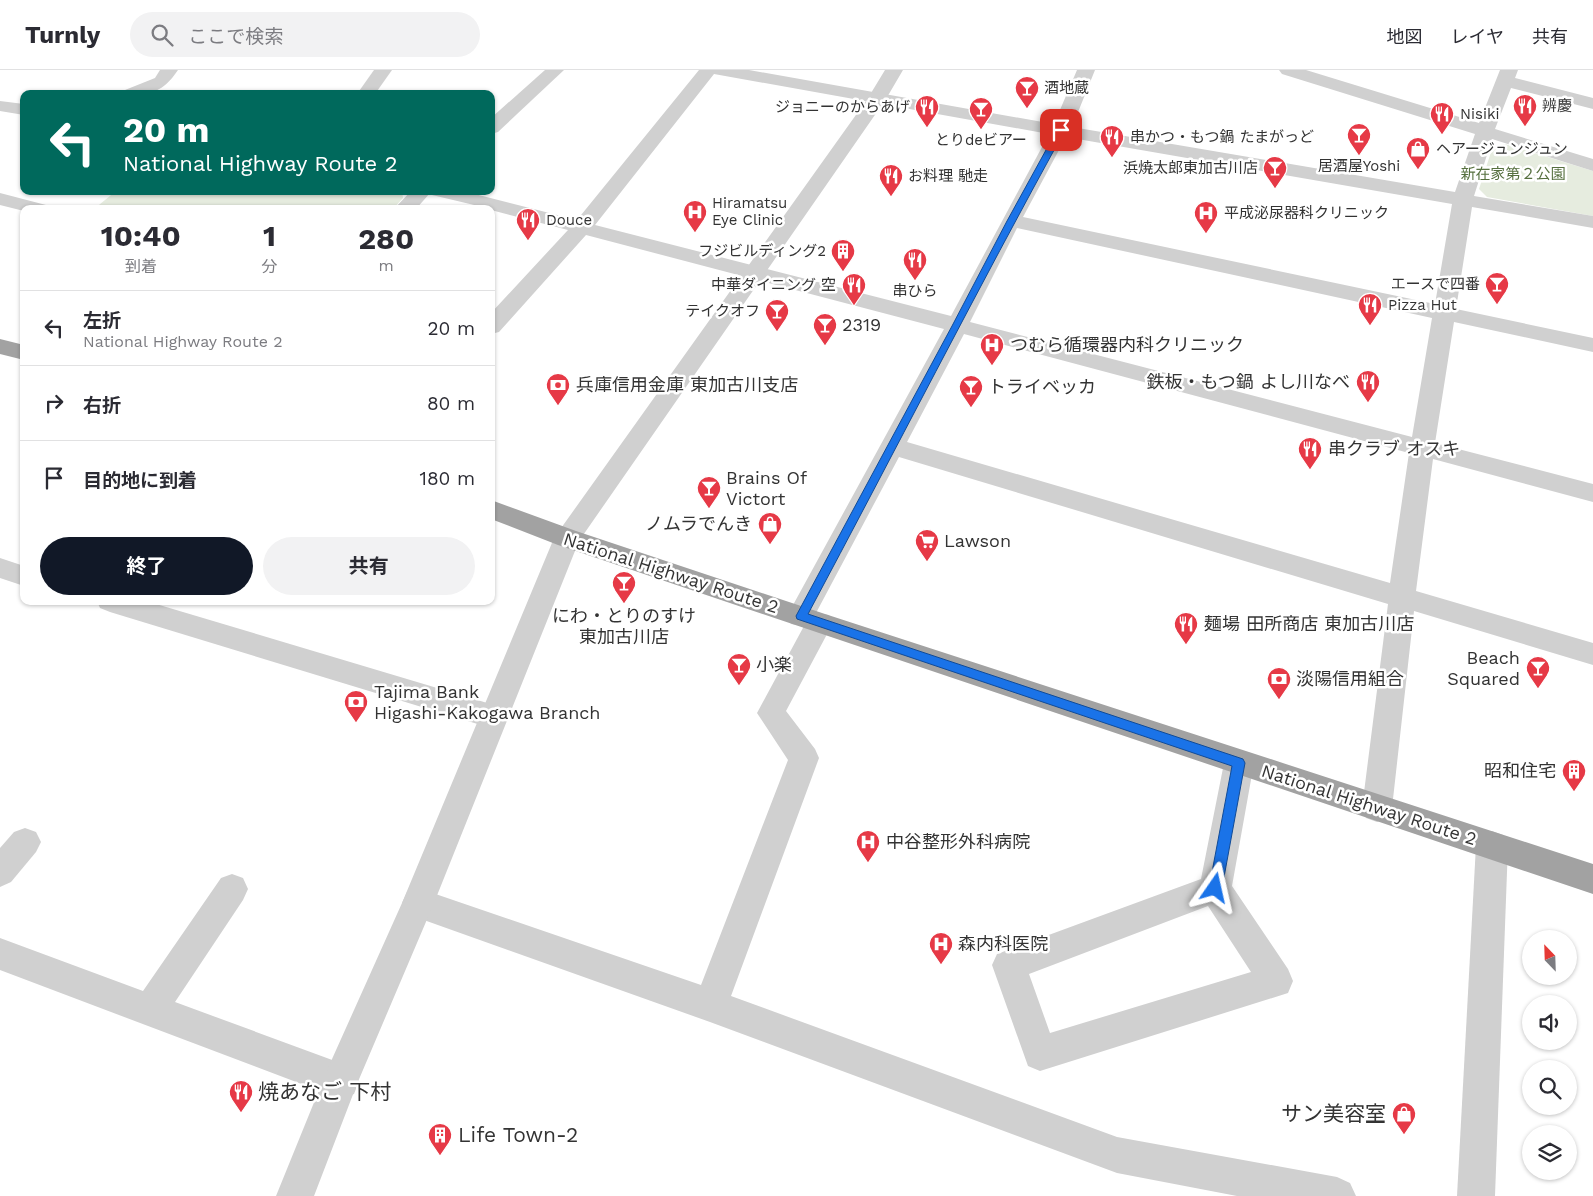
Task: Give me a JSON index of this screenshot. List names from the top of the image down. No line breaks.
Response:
{"streets":{"highway":["National Highway Route 2"]},"parks":["新在家第２公園"],"places":{"bar":["酒地蔵","とりdeビアー","居酒屋Yoshi","浜焼太郎東加古川店","エースで四番","テイクオフ","2319","トライベッカ","Brains Of Victort","にわ・とりのすけ 東加古川店","小楽","Beach Squared"],"restaurant":["辨慶","ジョニーのからあげ","Nisiki","串かつ・もつ鍋 たまがっど","お料理 馳走","Douce","串ひら","中華ダイニング 空","Pizza Hut","鉄板・もつ鍋 よし川なべ","串クラブ オスキ","麺場 田所商店 東加古川店","焼あなご 下村"],"shop":["ヘアージュンジュン","ノムラでんき","サン美容室"],"hospital":["Hiramatsu Eye Clinic","平成泌尿器科クリニック","つむら循環器内科クリニック","中谷整形外科病院","森内科医院"],"building":["フジビルディング2","昭和住宅","Life Town-2"],"bank":["兵庫信用金庫 東加古川支店","淡陽信用組合","Tajima Bank Higashi-Kakogawa Branch"],"supermarket":["Lawson"]},"north":"top left","page":{"header":"Turnly","search":"ここで検索","nav":["地図","レイヤ","共有"],"turn":["20 m","National Highway Route 2"],"eta":["10:40","到着","1","分","280","m"],"list":[{"name":"左折","note":"National Highway Route 2","value":"20 m"},{"name":"右折","value":"80 m"},{"name":"目的地に到着","value":"180 m"}],"buttons":["終了","共有"]}}
